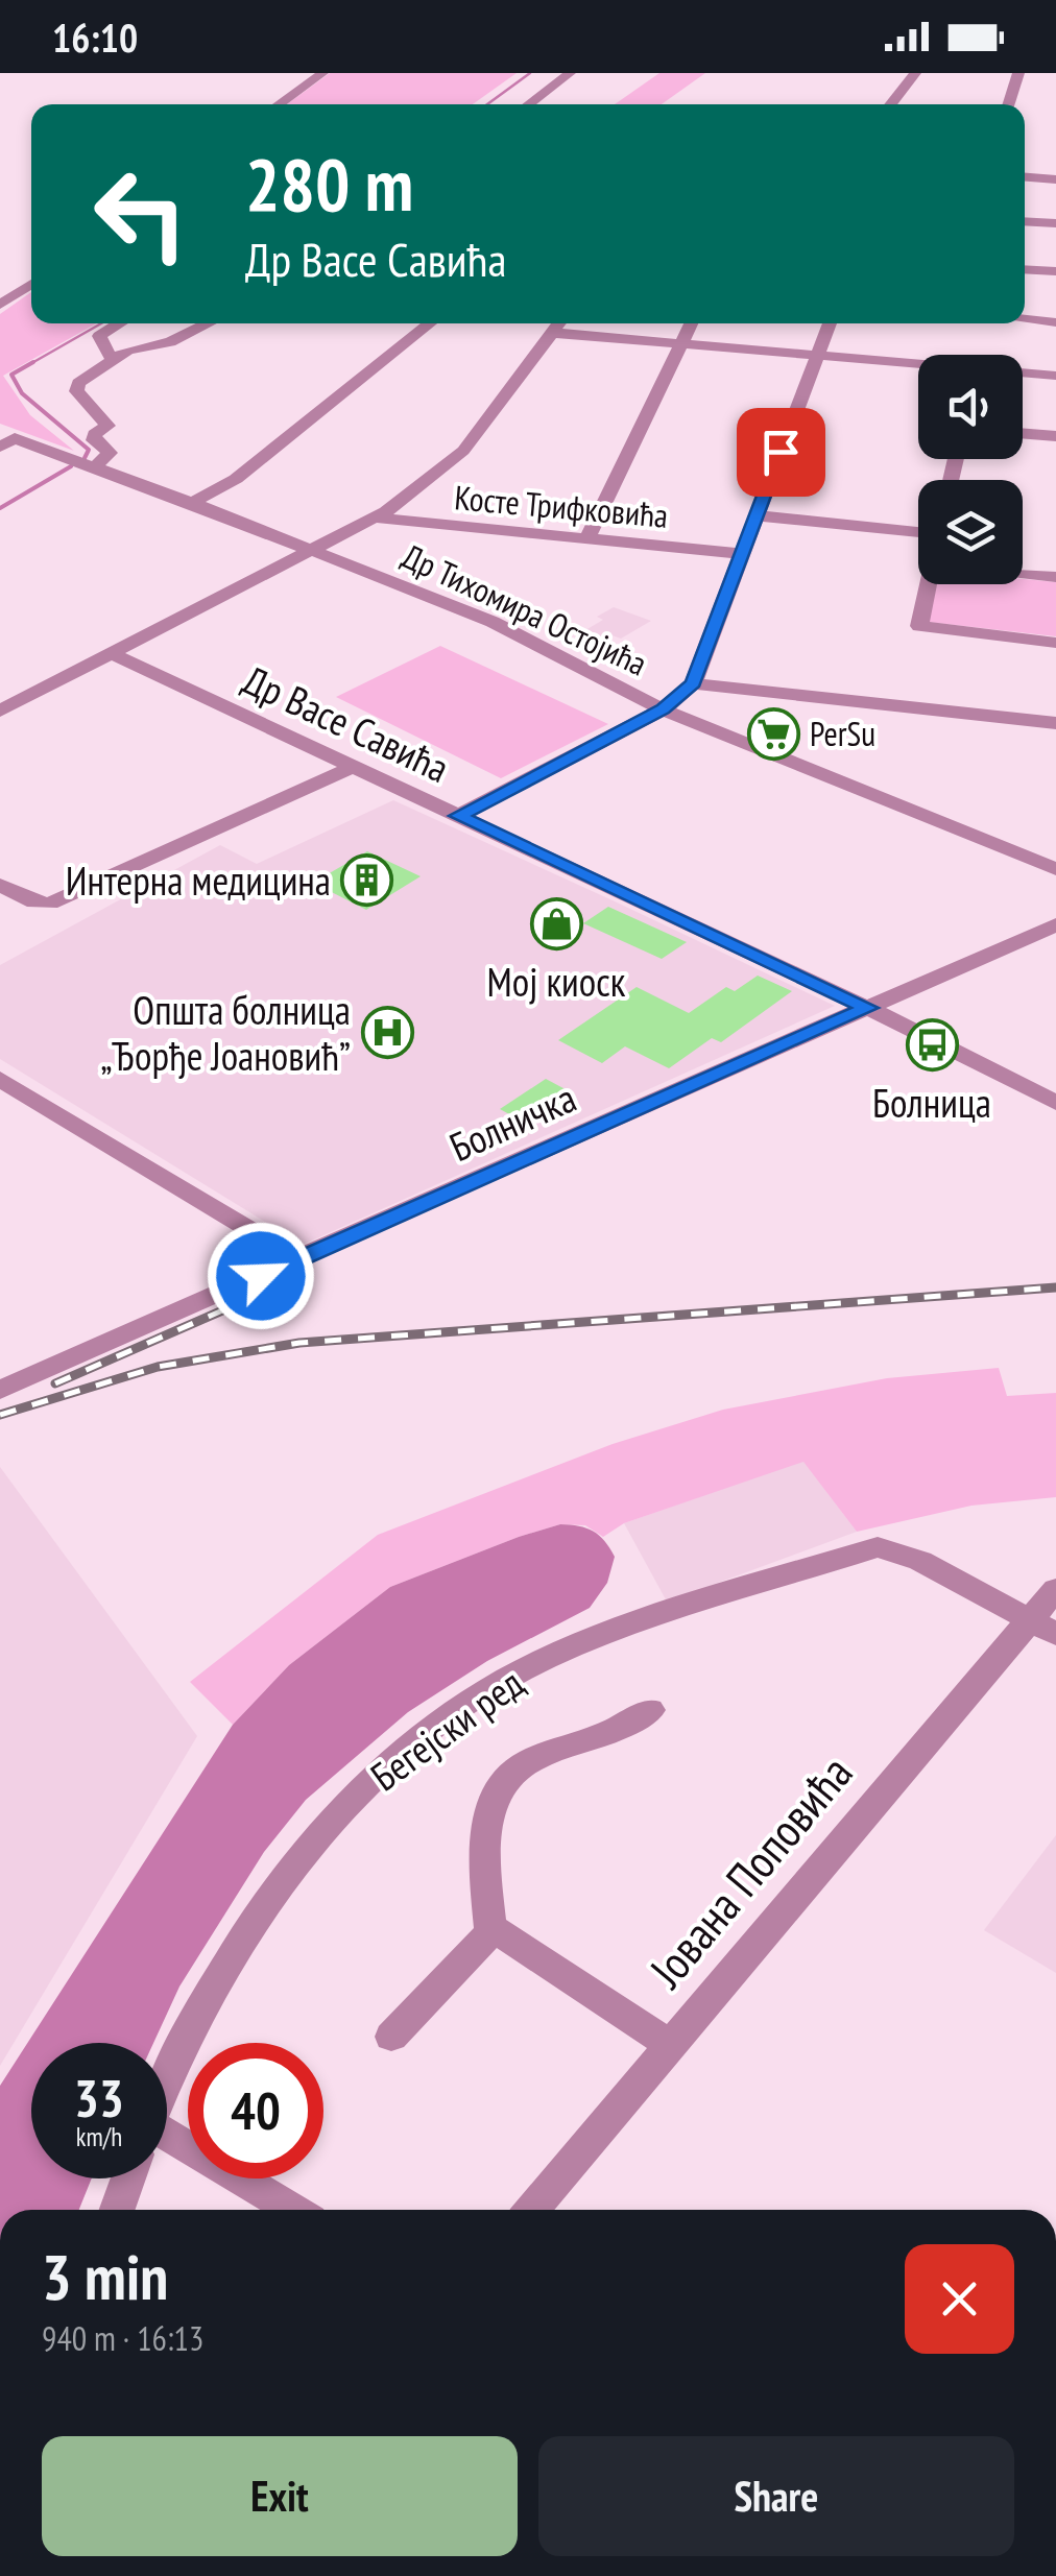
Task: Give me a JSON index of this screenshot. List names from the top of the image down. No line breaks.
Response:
{"streets":{"street":["Косте Трифковића","Др Тихомира Остојића","Др Васе Савића","Болничка","Бегејски ред","Јована Поповића"]},"crossings":[["Др Васе Савића","Болничка"],["Бегејски ред","Јована Поповића"]],"places":{"supermarket":["PerSu"],"building":["Интерна медицина"],"shop":["Мој киоск"],"hospital":["Општа болница „Ђорђе Јоановић”"],"bus stop":["Болница"]},"page":{"status":"16:10","turn":["280 m","Др Васе Савића"],"speed":"33 km/h","limit":"40","heading":["3 min","940 m · 16:13"],"buttons":["Exit","Share"]}}
